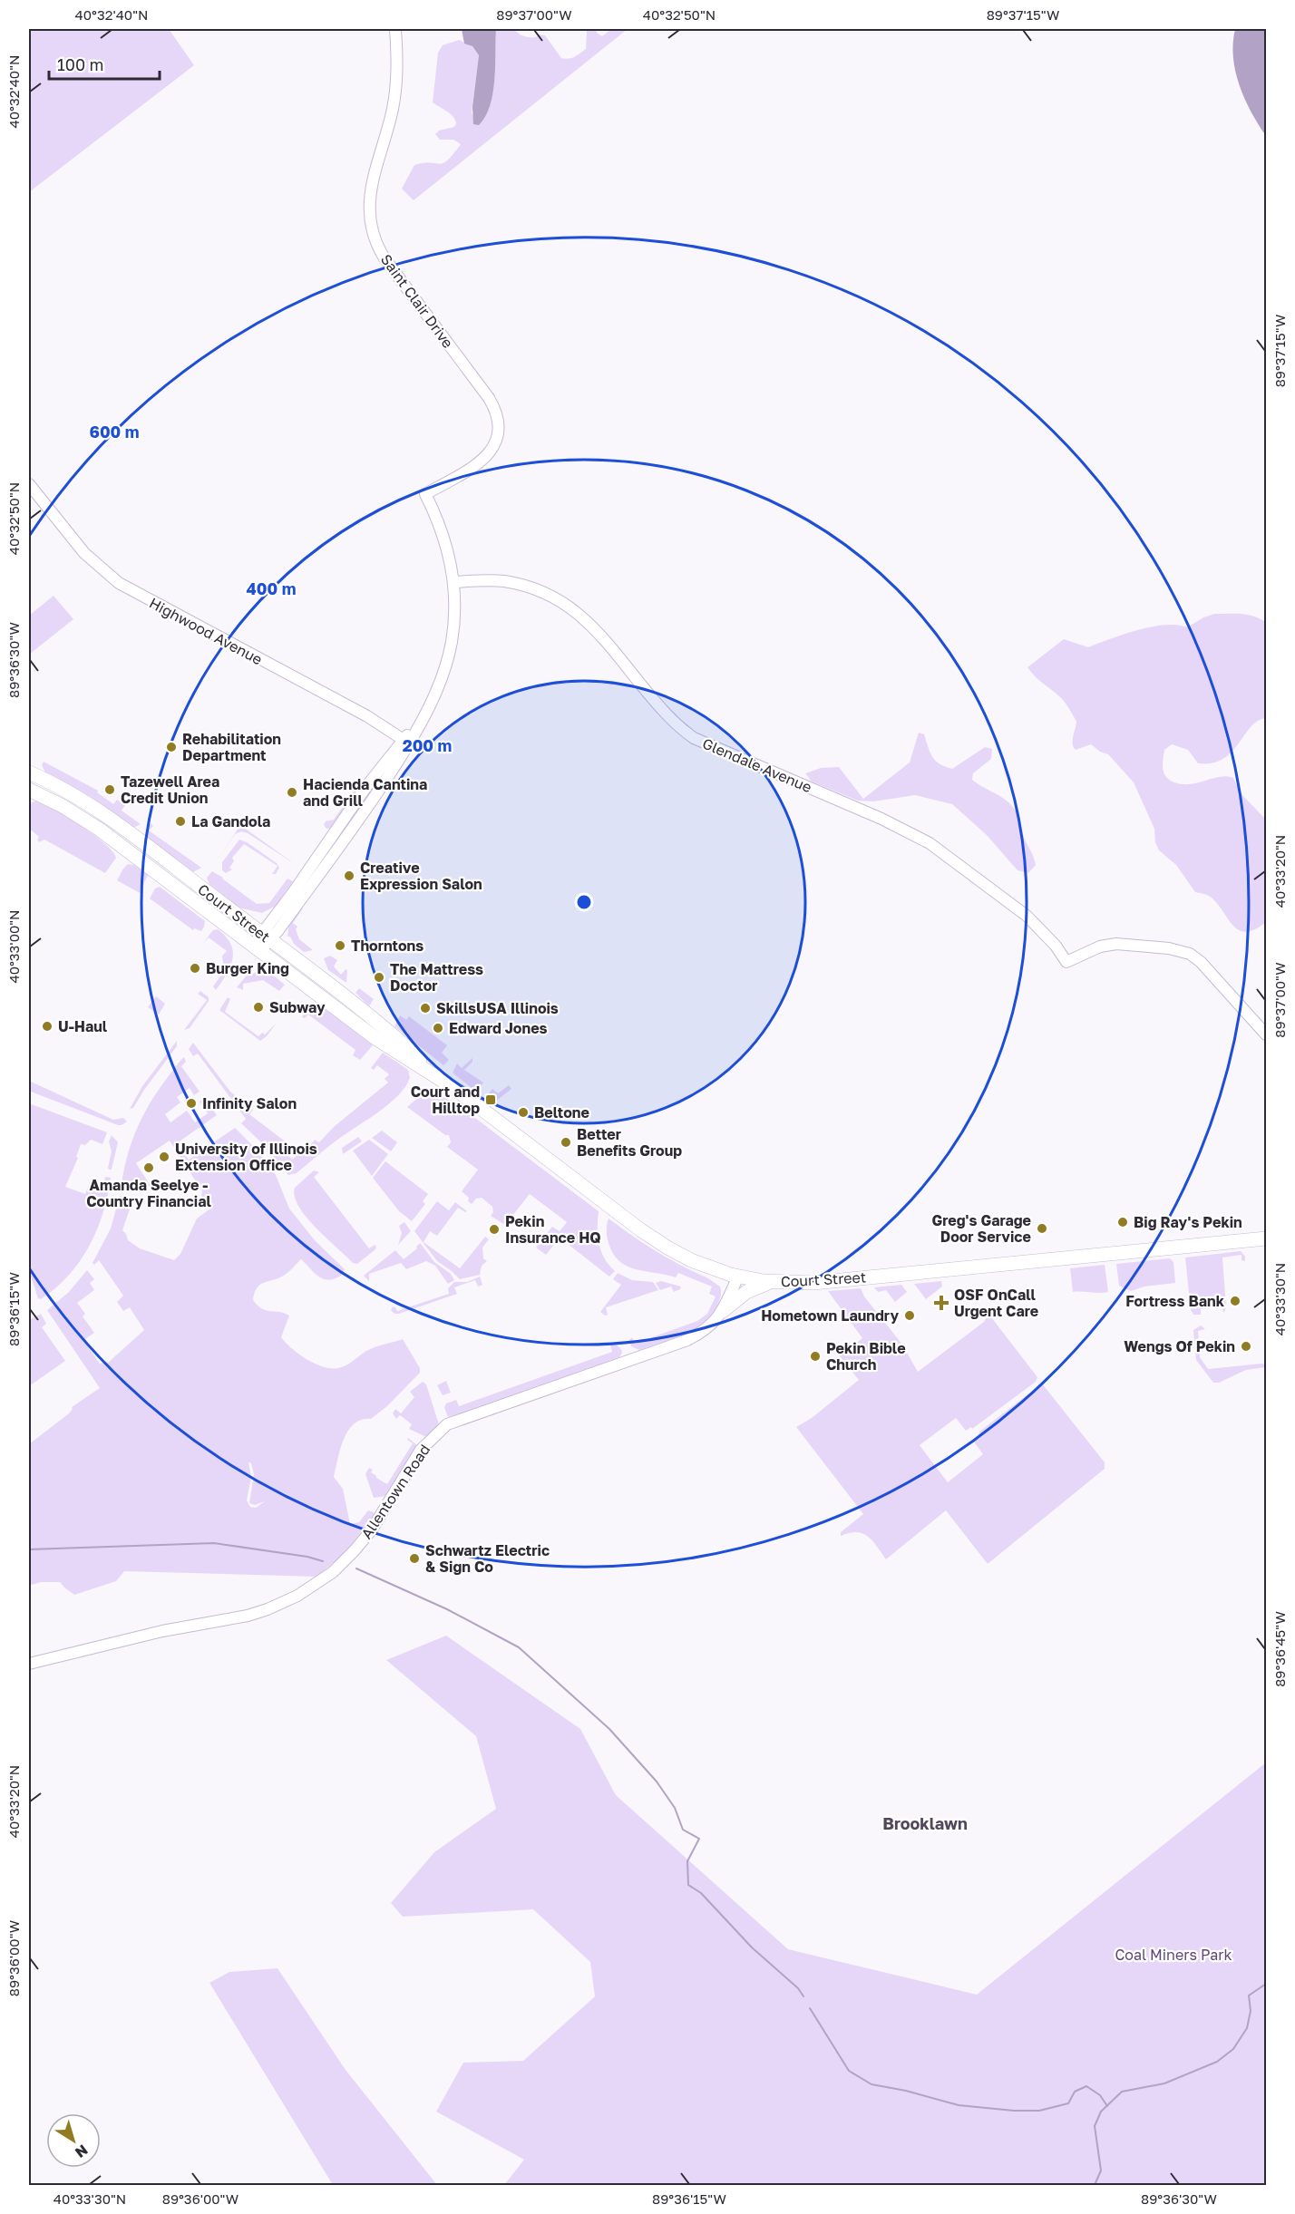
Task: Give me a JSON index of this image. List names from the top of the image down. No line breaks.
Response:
{"streets":{"main road":["Court Street"],"street":["Saint Clair Drive","Highwood Avenue","Glendale Avenue","Allentown Road"]},"crossings":[["Saint Clair Drive","Glendale Avenue"],["Court Street","Allentown Road"]],"districts":["Brooklawn"],"parks":["Coal Miners Park"],"places":{"other":["Rehabilitation Department","Tazewell Area Credit Union","Hacienda Cantina and Grill","La Gandola","Creative Expression Salon","Thorntons","Burger King","The Mattress Doctor","Subway","SkillsUSA Illinois","U-Haul","Edward Jones","Infinity Salon","Beltone","Better Benefits Group","University of Illinois Extension Office","Amanda Seelye - Country Financial","Big Ray's Pekin","Greg's Garage Door Service","Pekin Insurance HQ","Fortress Bank","Hometown Laundry","Wengs Of Pekin","Pekin Bible Church","Schwartz Electric & Sign Co"],"transit":["Court and Hilltop"],"health":["OSF OnCall Urgent Care"]},"scale_bar":"100 m","north":"bottom right","coordinates":["40°32'40\"N","89°37'00\"W","40°32'50\"N","89°37'15\"W","89°36'30\"W","40°33'20\"N","40°33'00\"N","40°33'30\"N","89°36'15\"W","89°36'45\"W","89°36'00\"W"],"rings":["600 m","400 m","200 m"]}
